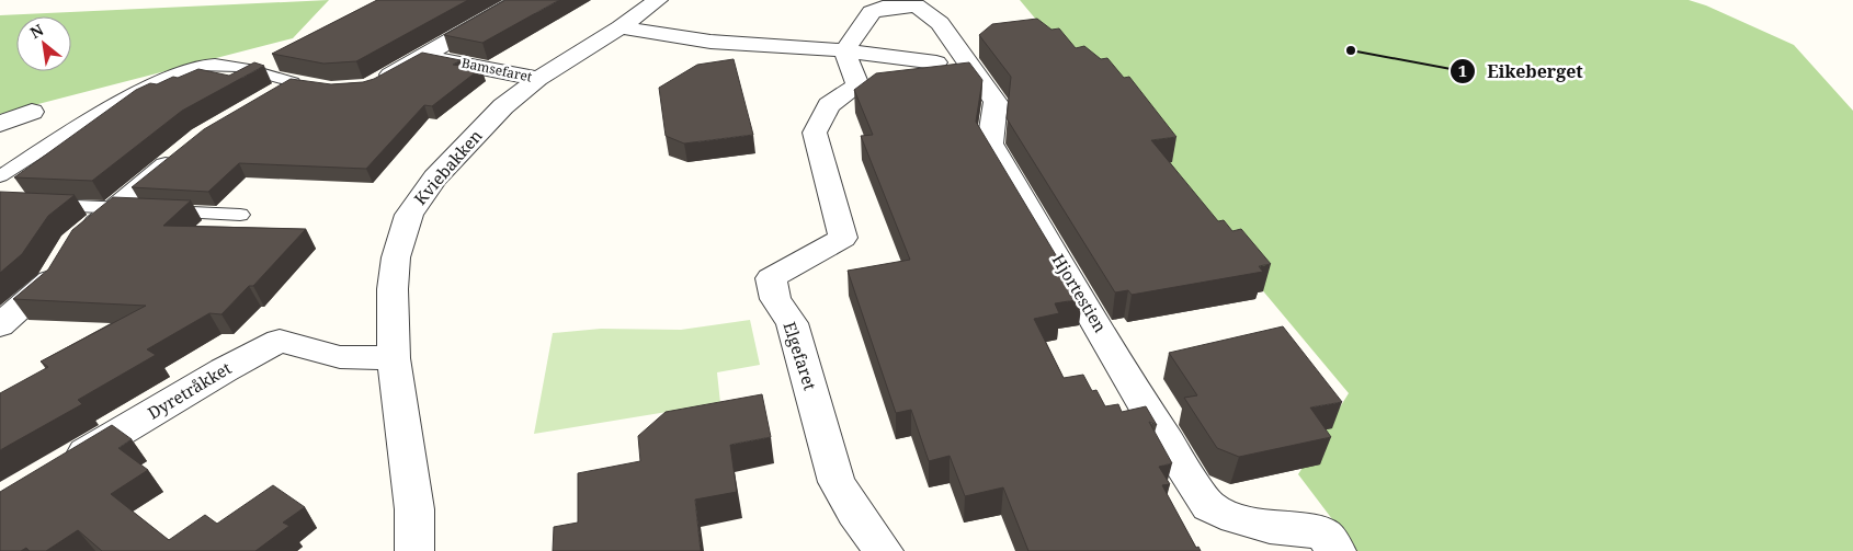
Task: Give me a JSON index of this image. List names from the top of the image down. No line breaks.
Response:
{"streets":{"street":["Bamsefaret","Kviebakken","Hjortestien","Elgefaret","Dyretråkket"]},"crossings":[["Bamsefaret","Kviebakken"],["Kviebakken","Dyretråkket"],["Hjortestien","Elgefaret"]],"places":["Eikeberget"],"north":"top left"}
